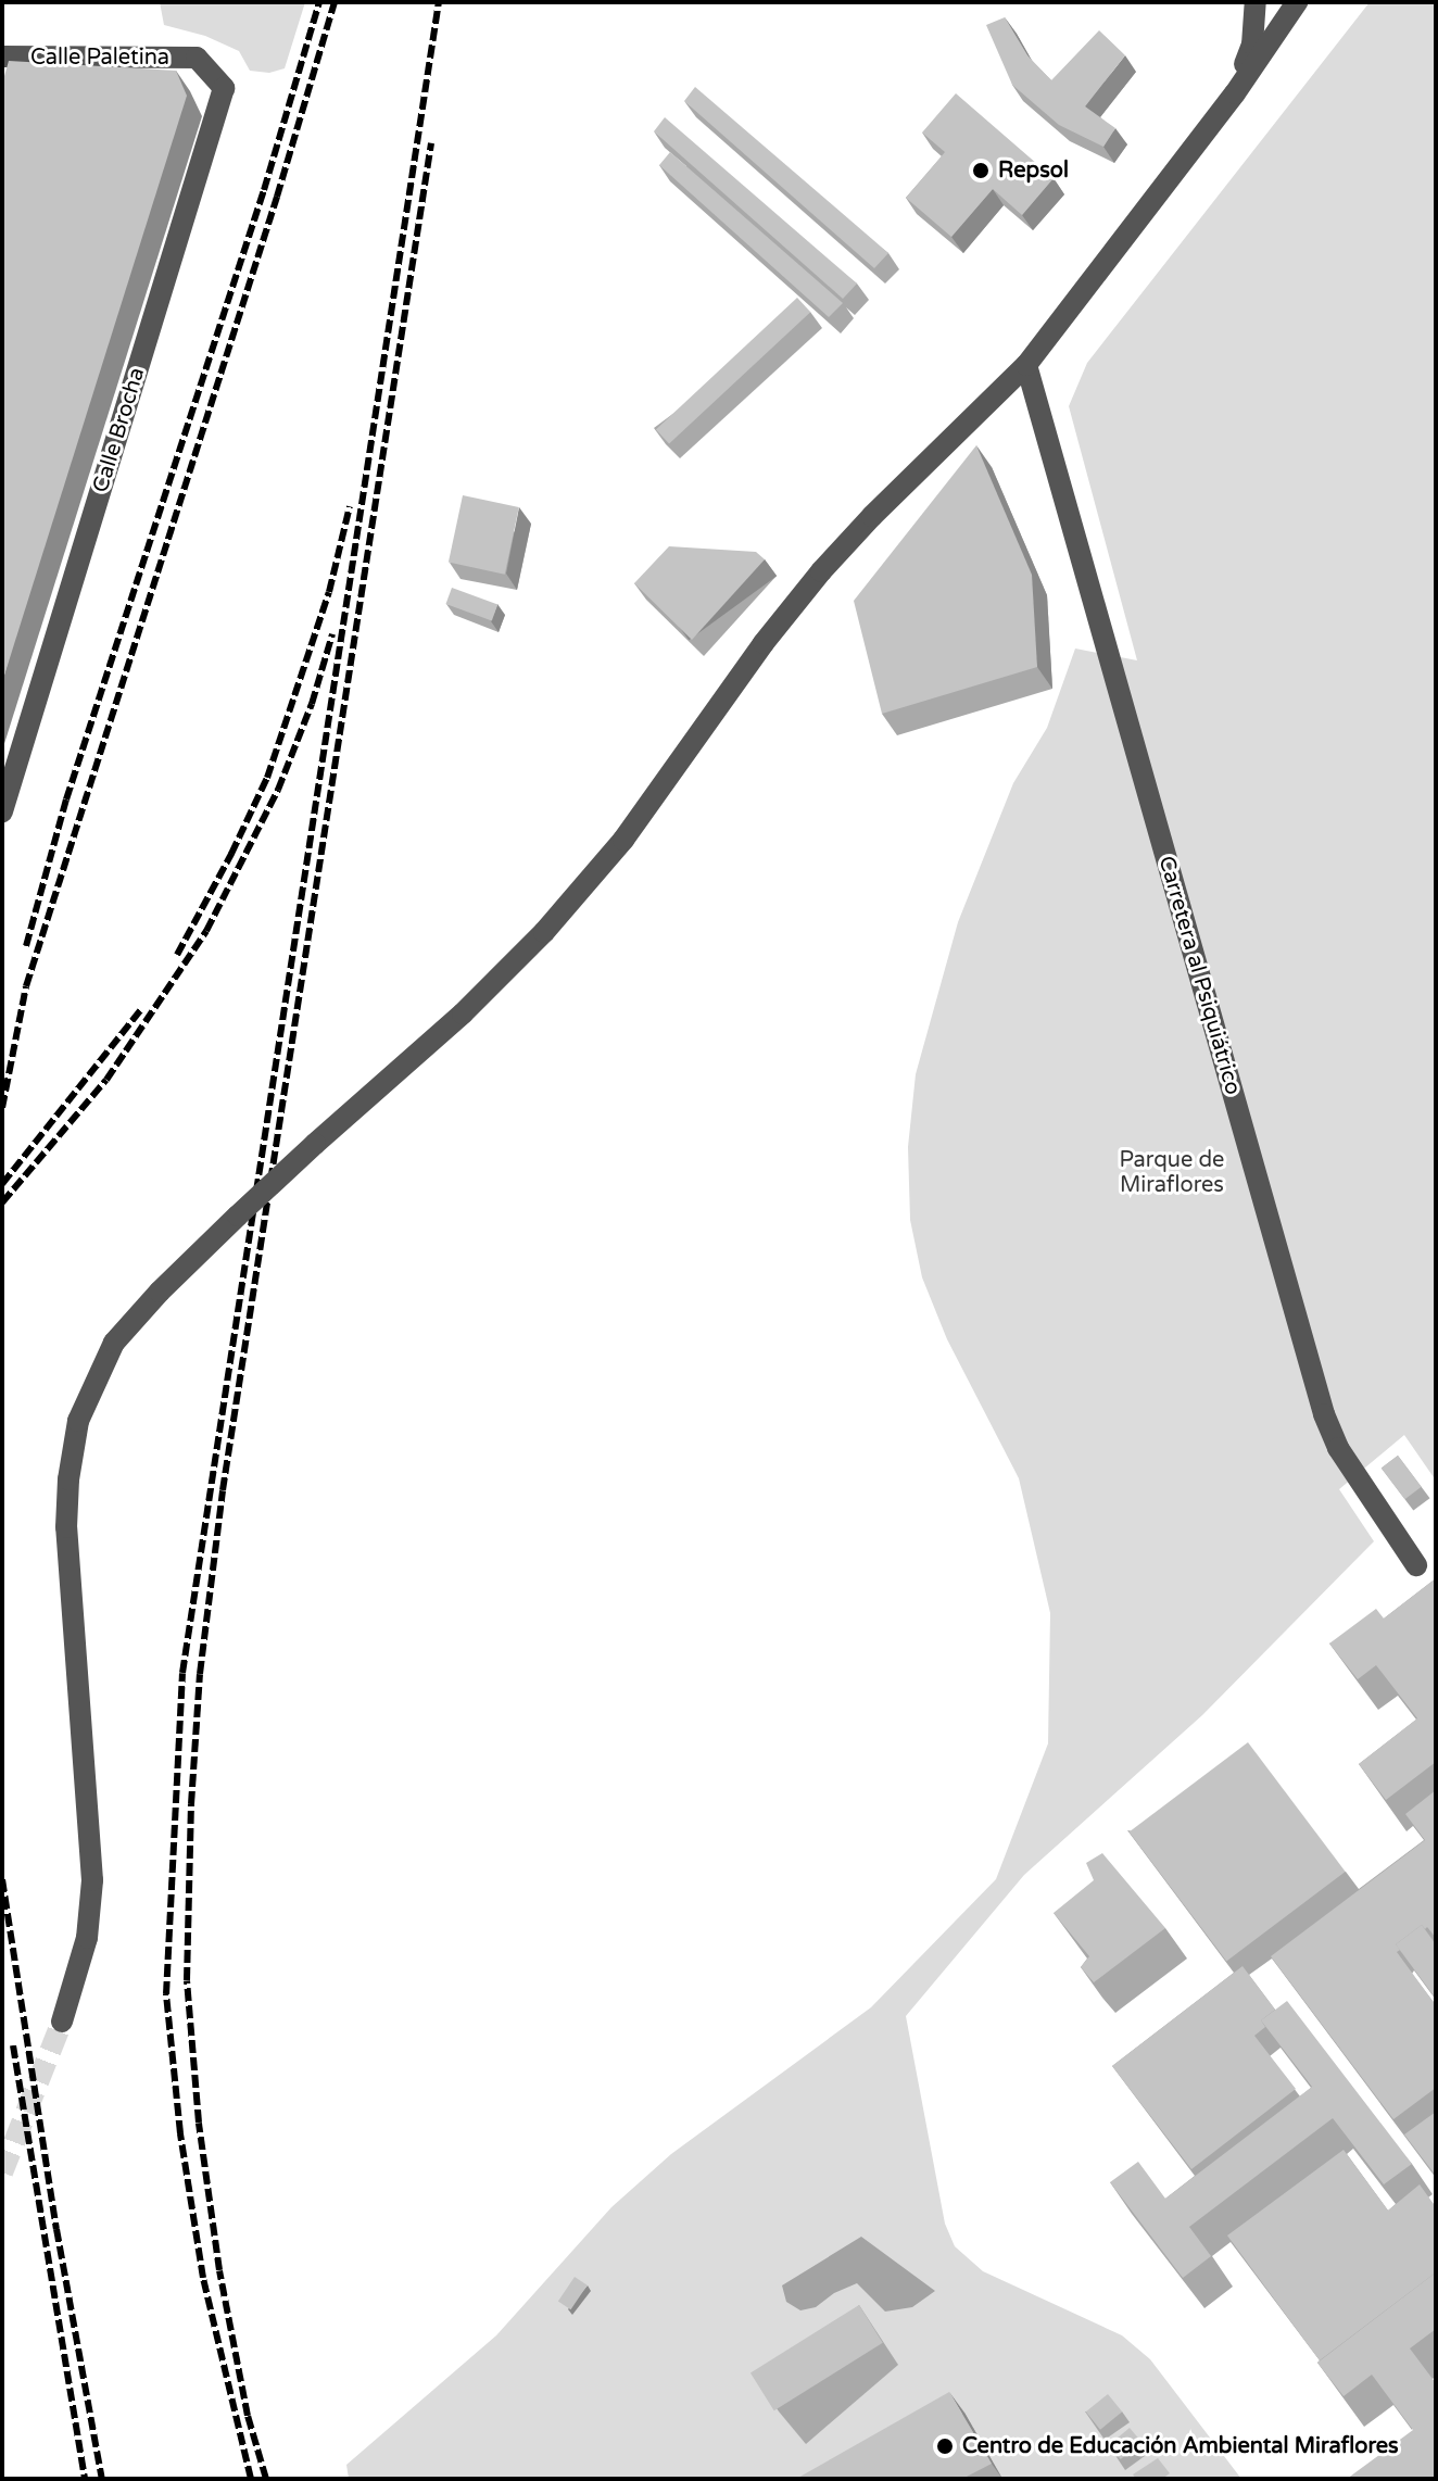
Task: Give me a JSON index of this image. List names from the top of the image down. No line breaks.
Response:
{"streets":{"street":["Calle Paletina","Calle Brocha","Carretera al Psiquiátrico"]},"crossings":[["Calle Paletina","Calle Brocha"]],"parks":["Parque de Miraflores"],"places":["Repsol","Centro de Educación Ambiental Miraflores"]}
